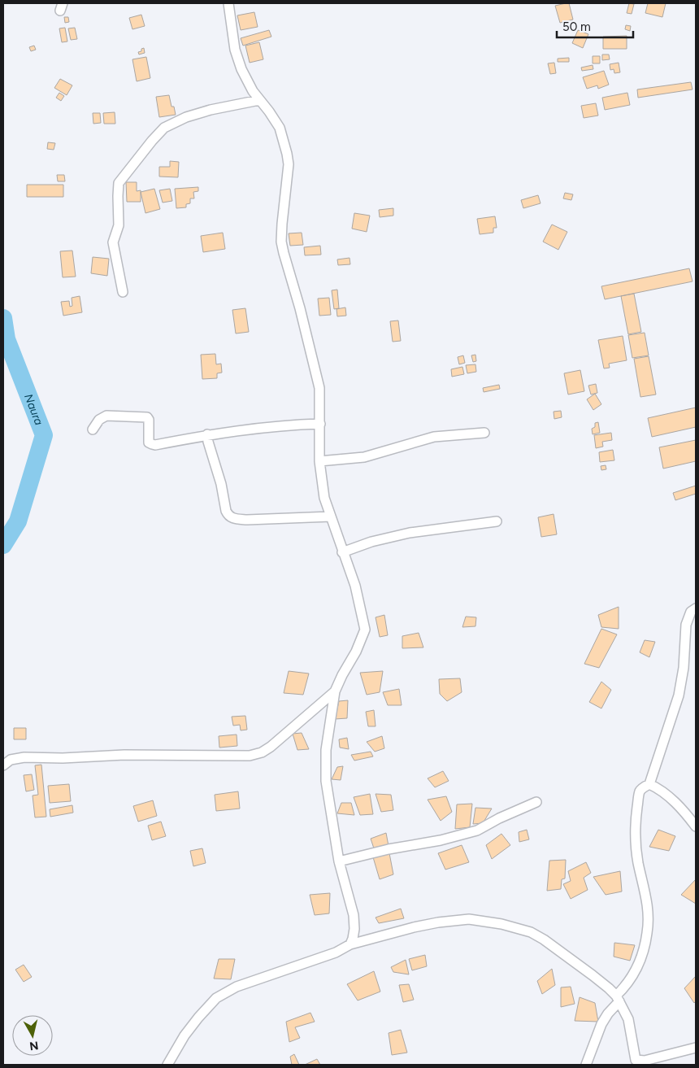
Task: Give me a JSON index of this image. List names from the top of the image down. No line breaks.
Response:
{"water":["Naura"],"scale_bar":"50 m","north":"bottom"}
